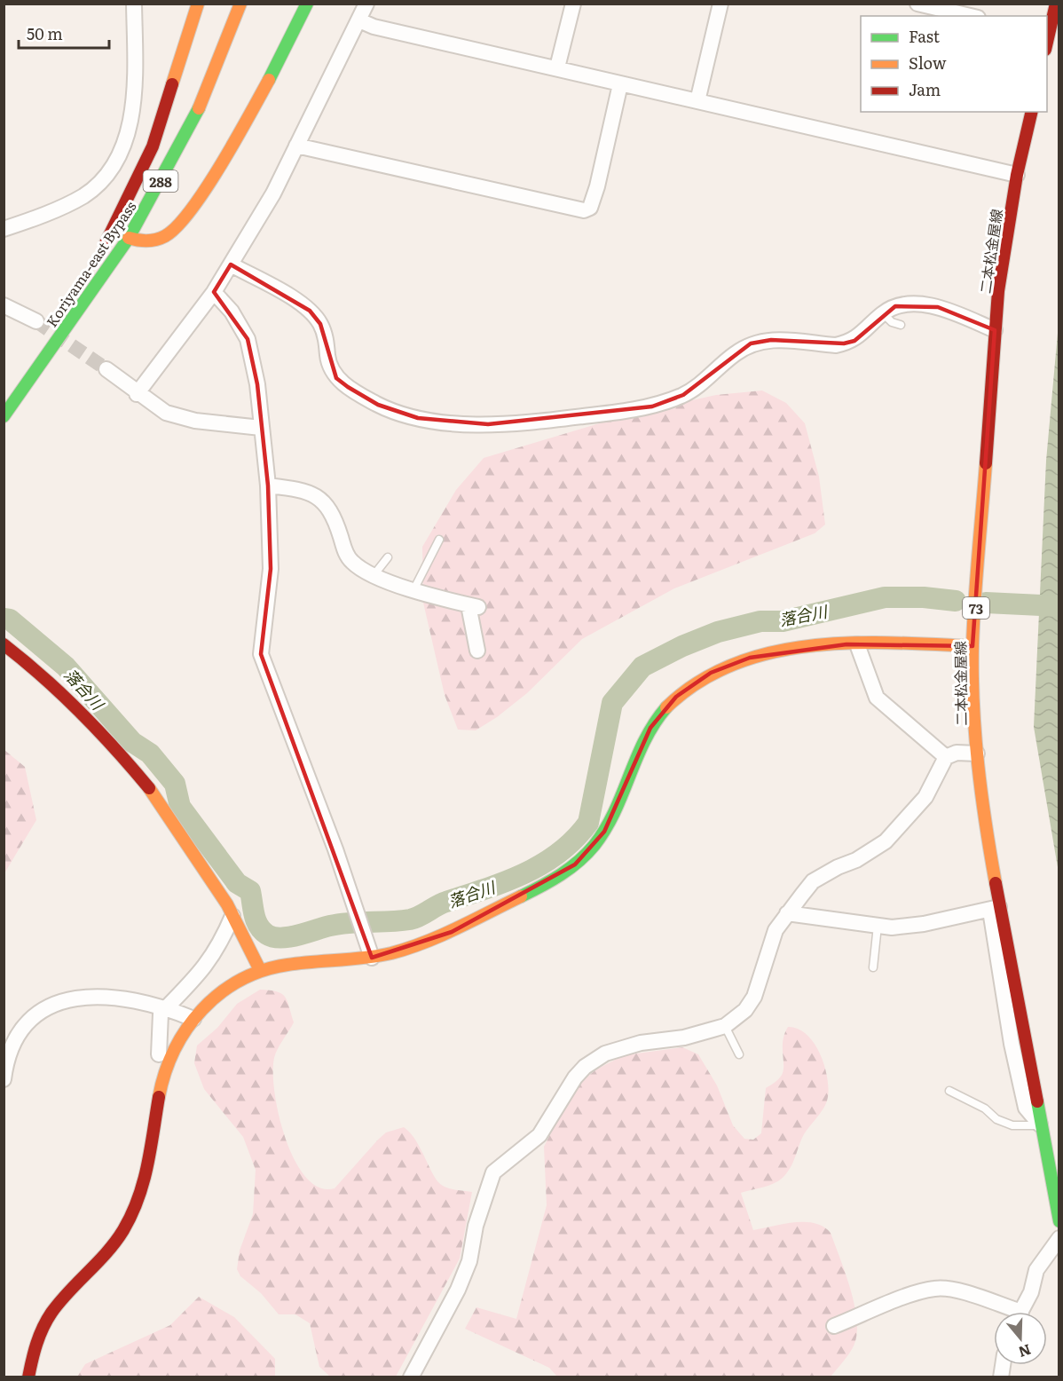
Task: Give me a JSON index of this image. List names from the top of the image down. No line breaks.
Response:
{"streets":{"main road":["288","二本松金屋線","Koriyama-east Bypass","73"]},"water":["落合川"],"legend":["Fast","Slow","Jam"],"scale_bar":"50 m","north":"bottom"}
